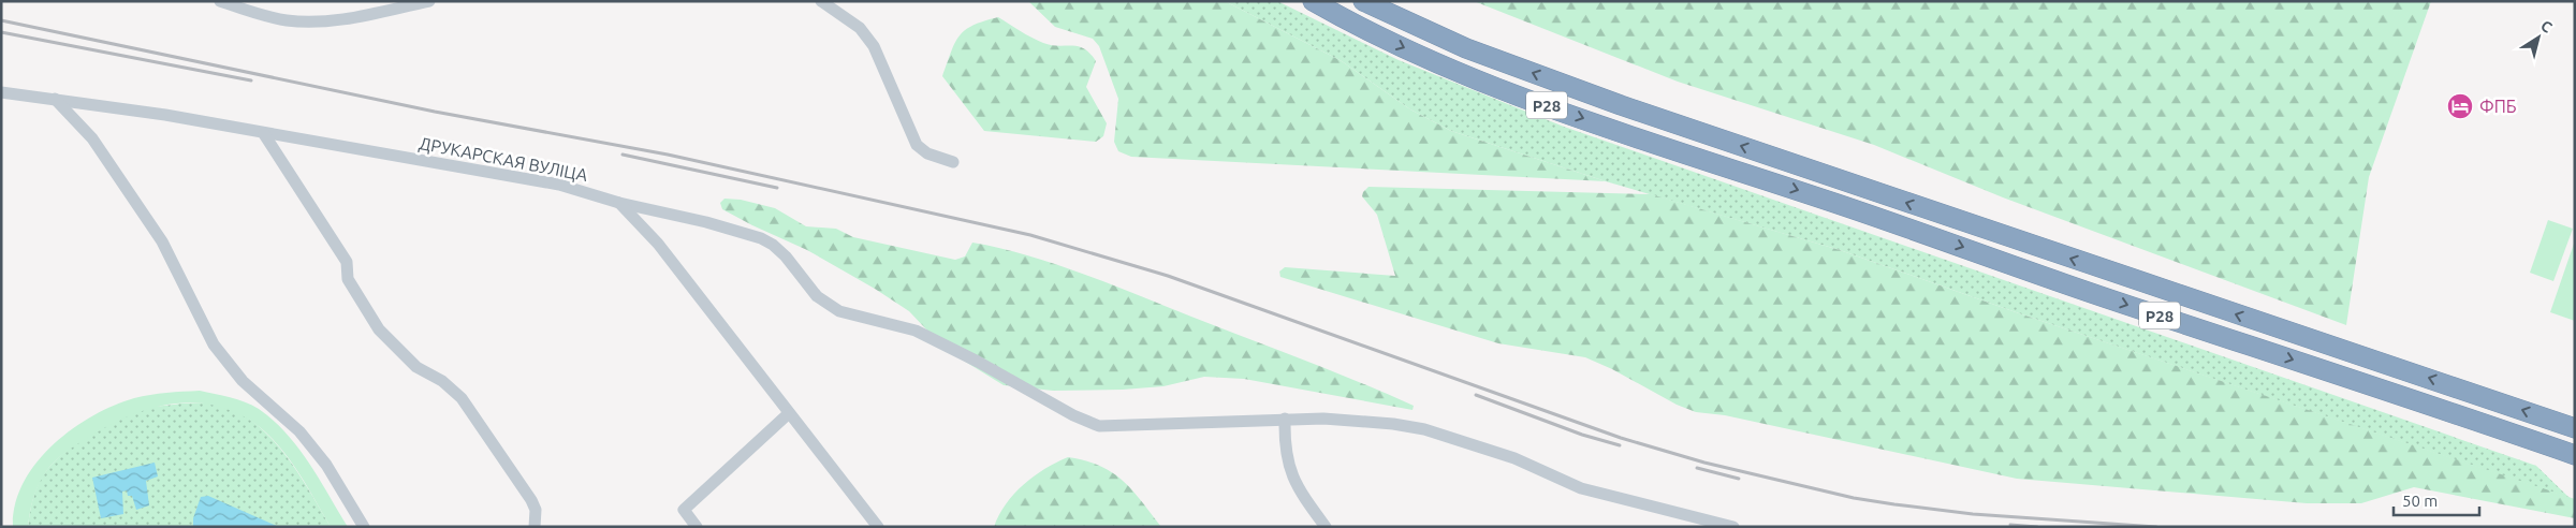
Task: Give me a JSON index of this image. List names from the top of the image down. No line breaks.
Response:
{"streets":{"highway":["Р28"],"street":["ДРУКАРСКАЯ ВУЛІЦА"]},"places":{"hotel":["ФПБ"]},"scale_bar":"50 m","north":"top right"}
